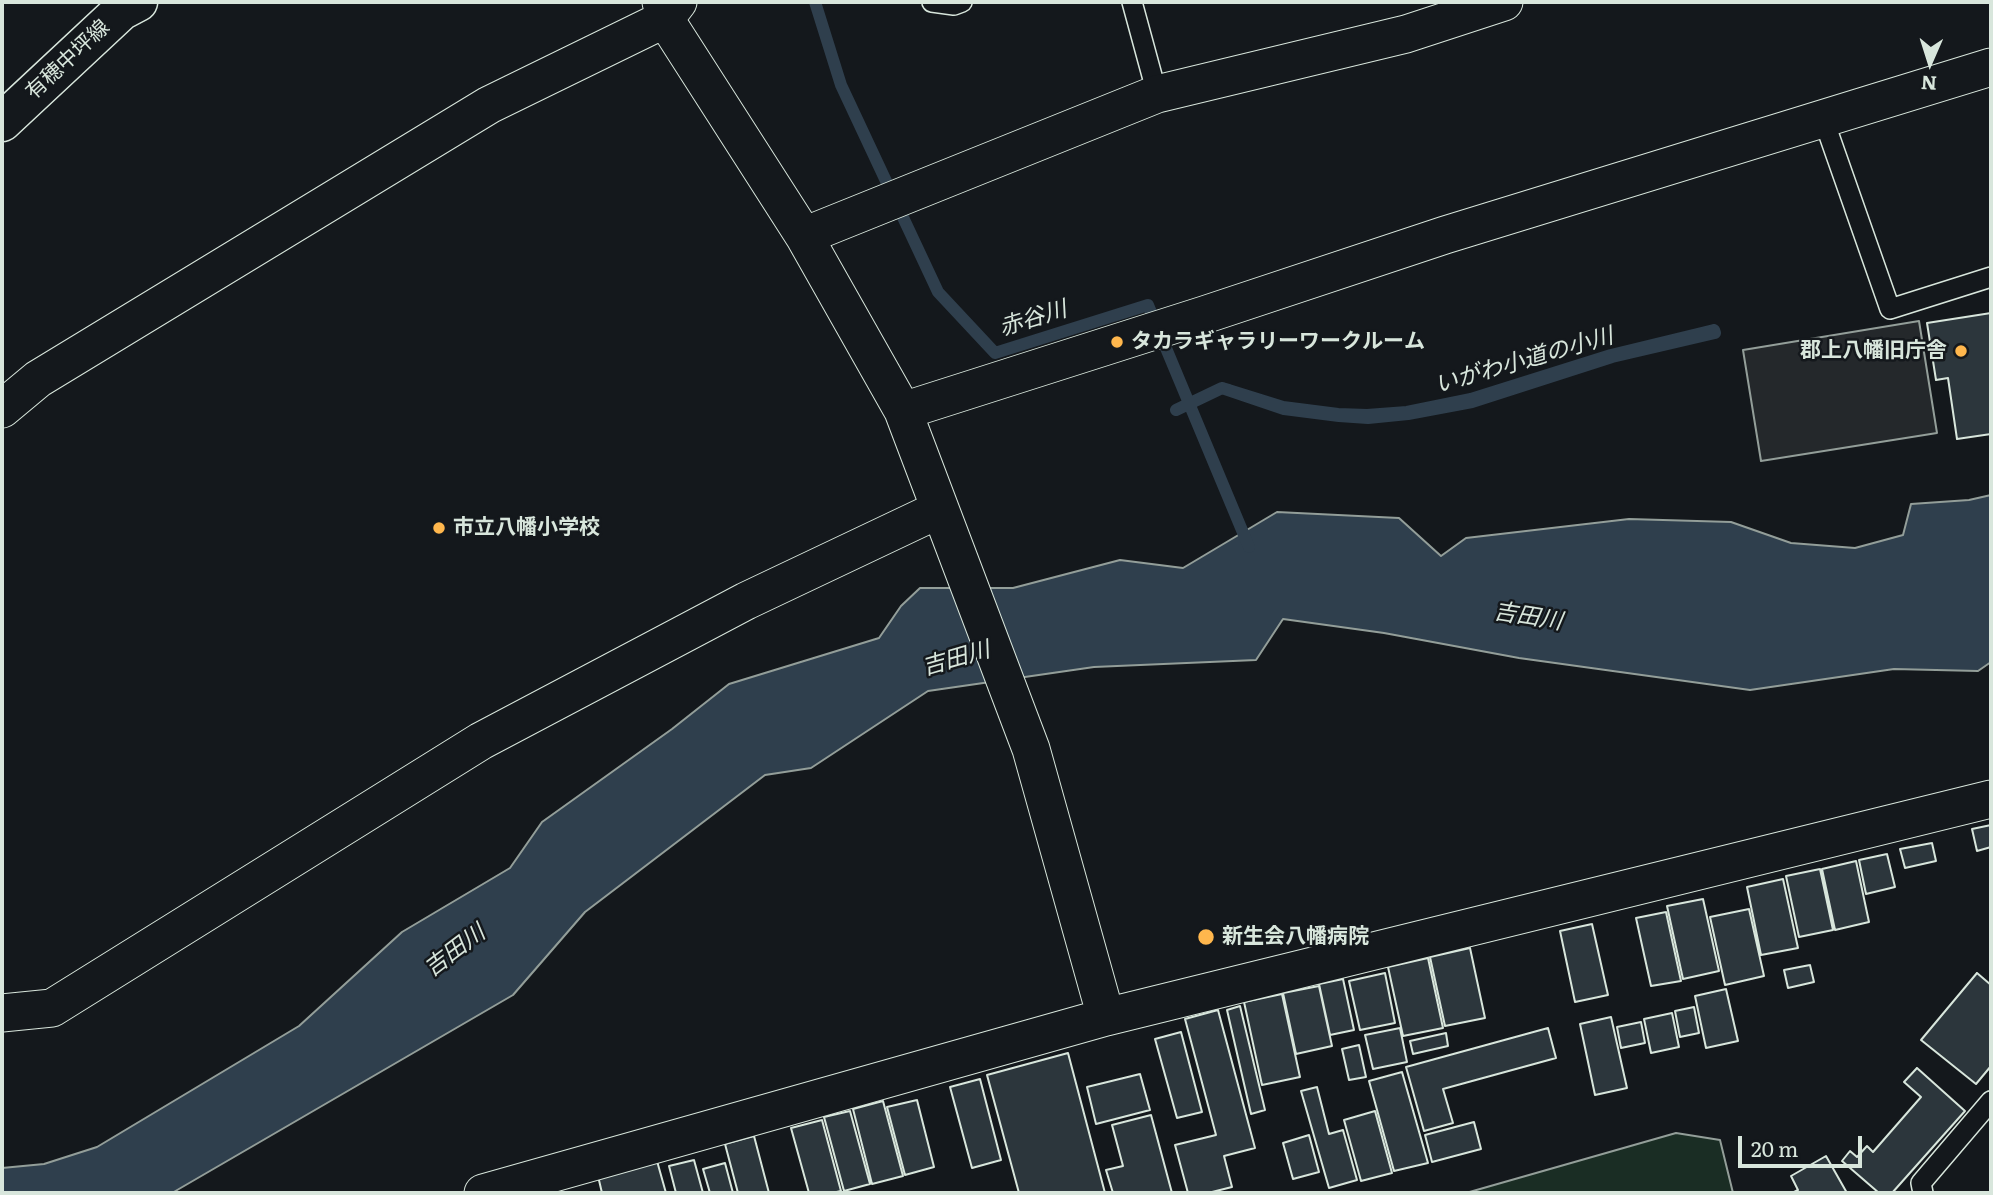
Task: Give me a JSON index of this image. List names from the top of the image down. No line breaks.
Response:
{"streets":{"main road":["有穂中坪線"]},"water":["赤谷川","いがわ小道の小川","吉田川"],"places":["タカラギャラリーワークルーム","郡上八幡旧庁舎","市立八幡小学校","新生会八幡病院"],"scale_bar":"20 m","north":"bottom"}
